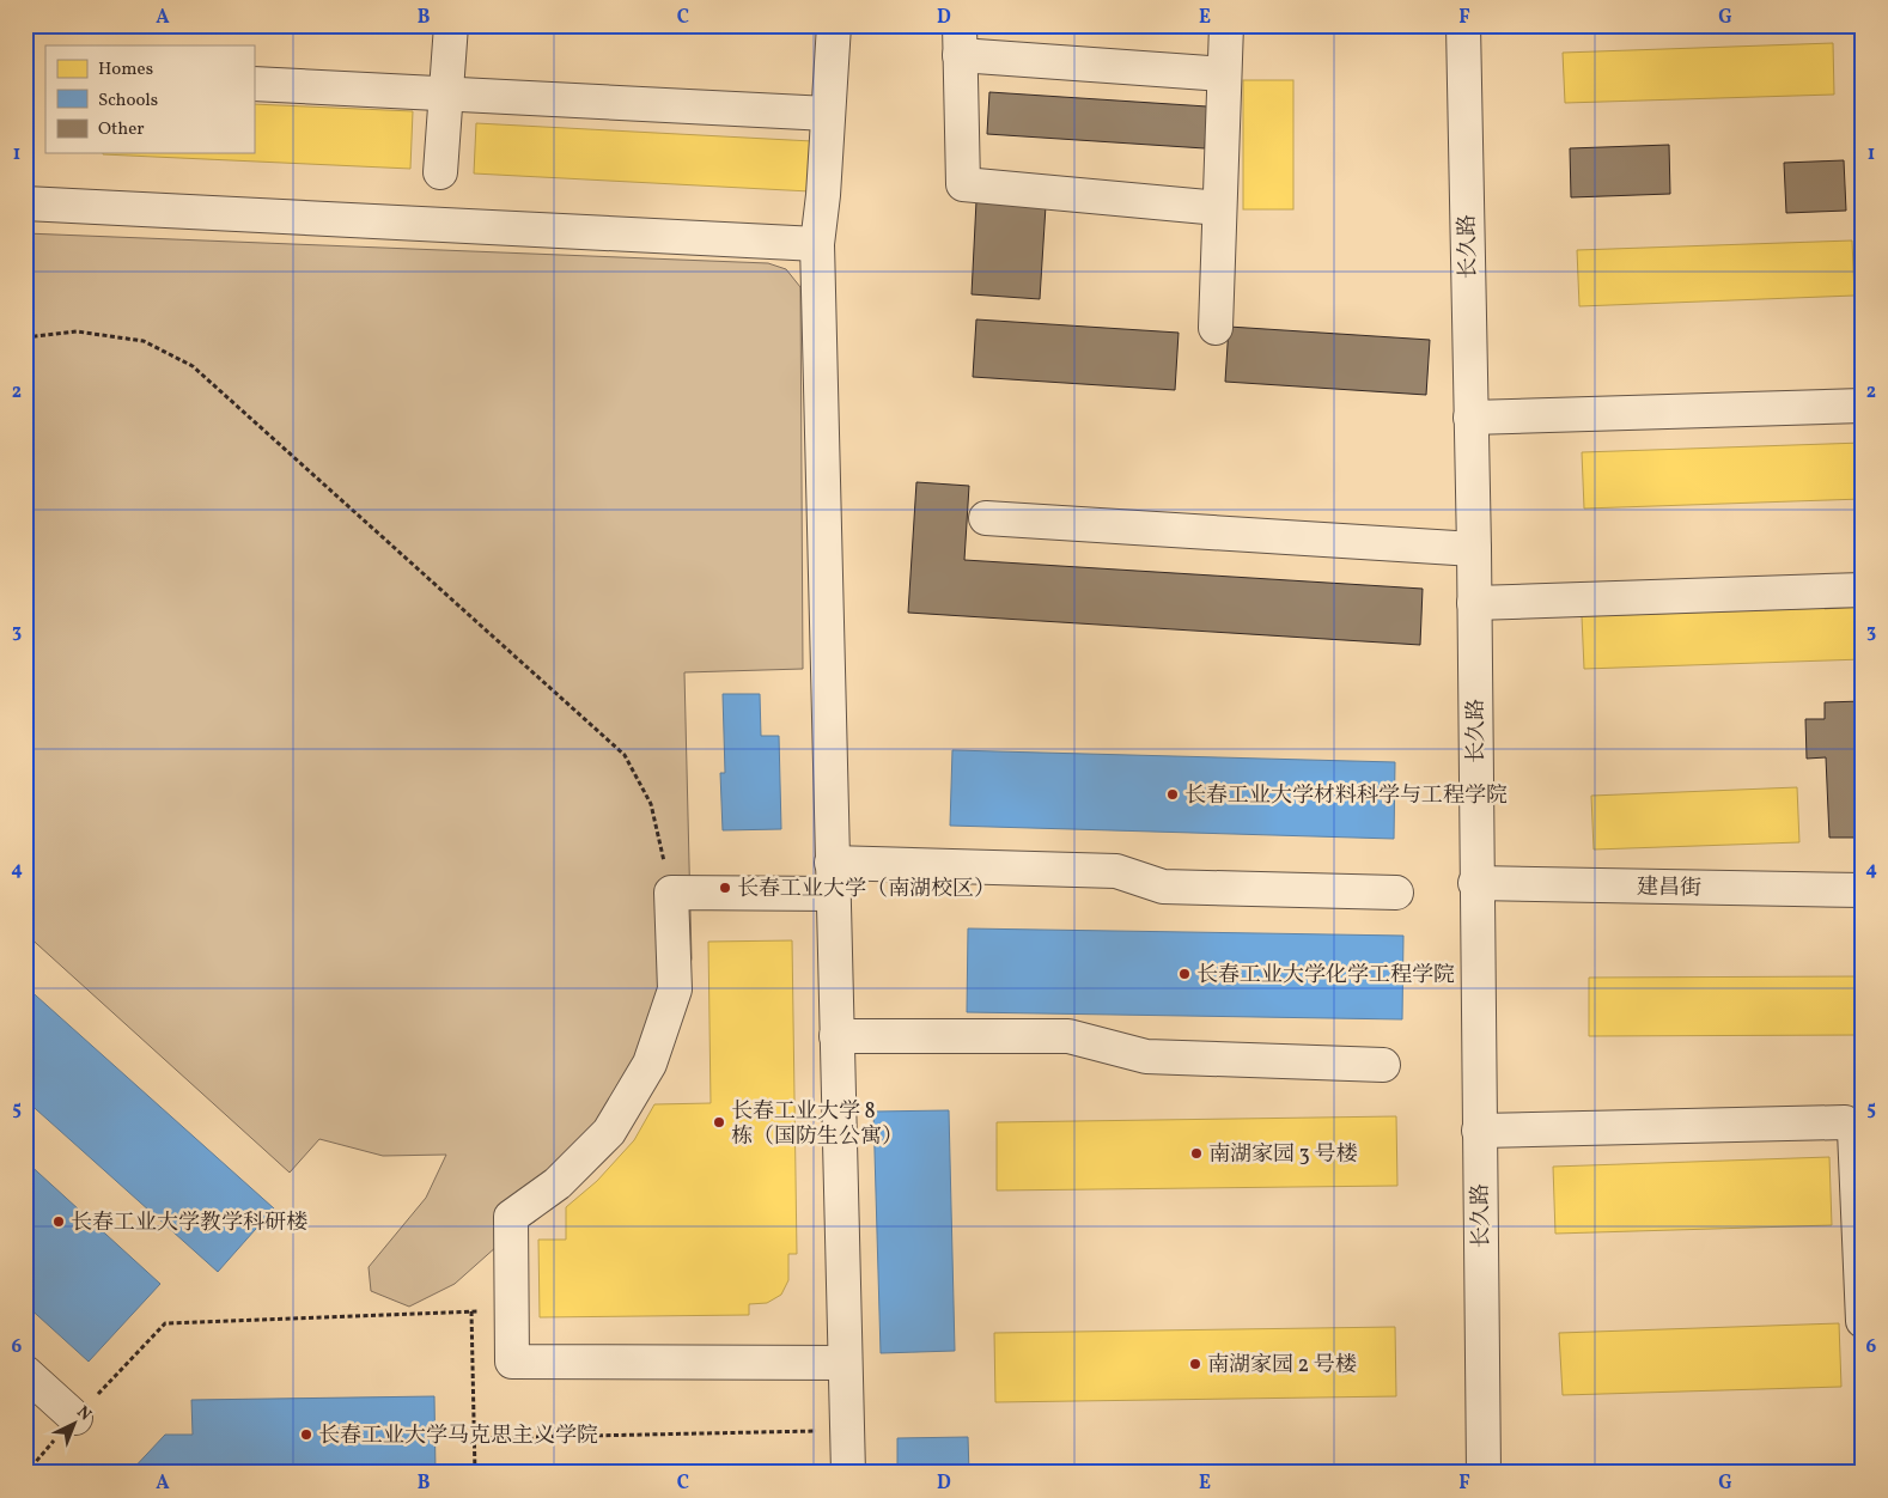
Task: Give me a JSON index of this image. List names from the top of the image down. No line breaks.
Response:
{"streets":{"street":["长久路","建昌街"]},"crossings":[["长久路","建昌街"]],"places":["长春工业大学材料科学与工程学院","长春工业大学（南湖校区）","长春工业大学化学工程学院","长春工业大学 8 栋（国防生公寓）","南湖家园 3 号楼","长春工业大学教学科研楼","南湖家园 2 号楼","长春工业大学马克思主义学院"],"legend":["Homes","Schools","Other"],"north":"top right","grid":{"columns":["A","B","C","D","E","F","G"],"rows":["1","2","3","4","5","6"]}}
